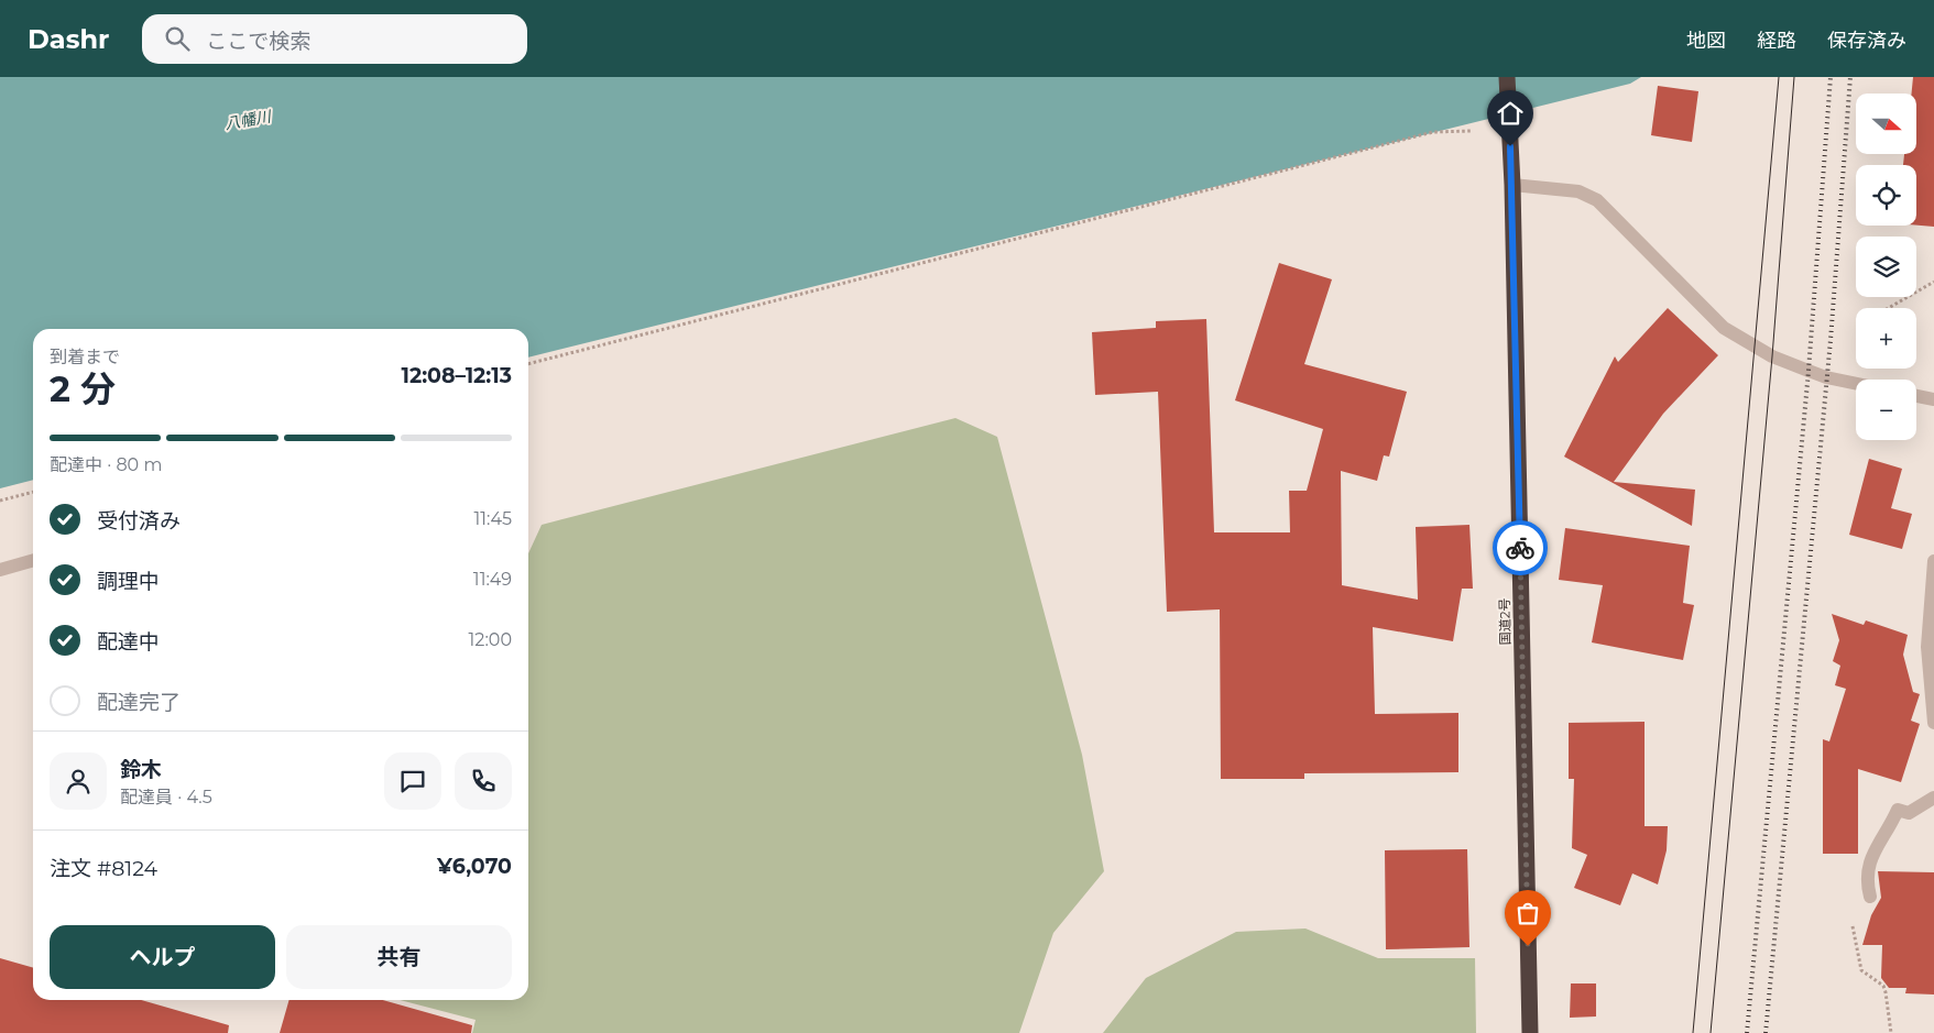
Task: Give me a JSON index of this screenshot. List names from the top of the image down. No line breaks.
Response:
{"streets":{"highway":["国道2号"]},"water":["八幡川"],"north":"right","page":{"header":"Dashr","search":"ここで検索","nav":["地図","経路","保存済み"],"map_buttons":["+","−"],"heading":["2 分","到着まで","12:08–12:13"],"panel":["鈴木","配達員 · 4.5","注文 #8124","¥6,070"],"bar":"配達中 · 80 m","list":[["受付済み","11:45"],["調理中","11:49"],["配達中","12:00"],"配達完了"],"buttons":["ヘルプ","共有"]}}
